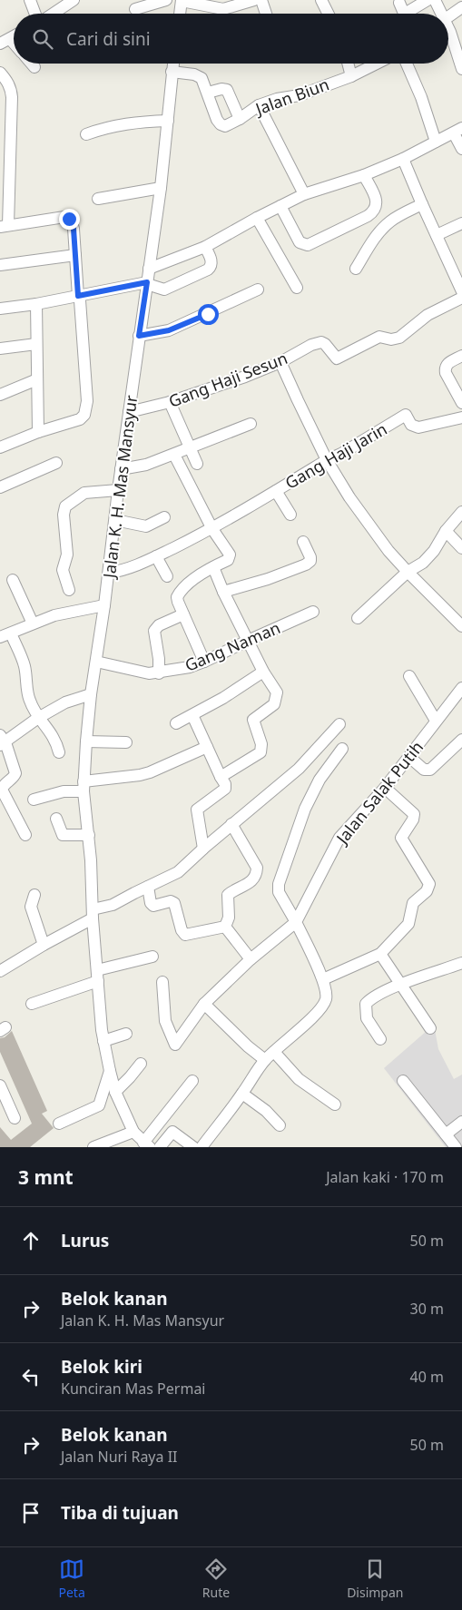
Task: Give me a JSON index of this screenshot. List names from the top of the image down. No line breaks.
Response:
{"streets":{"street":["Jalan Biun","Gang Haji Sesun","Gang Haji Jarin","Jalan K. H. Mas Mansyur","Gang Naman","Jalan Salak Putih"]},"crossings":[["Jalan Biun","Jalan K. H. Mas Mansyur"],["Gang Haji Sesun","Jalan K. H. Mas Mansyur"],["Gang Haji Jarin","Jalan K. H. Mas Mansyur"],["Jalan K. H. Mas Mansyur","Gang Naman"]],"page":{"search":"Cari di sini","heading":["3 mnt","Jalan kaki · 170 m"],"list":[["Lurus","50 m"],["Belok kanan","Jalan K. H. Mas Mansyur","30 m"],["Belok kiri","Kunciran Mas Permai","40 m"],["Belok kanan","Jalan Nuri Raya II","50 m"],"Tiba di tujuan"],"nav":["Peta","Rute","Disimpan"]}}
